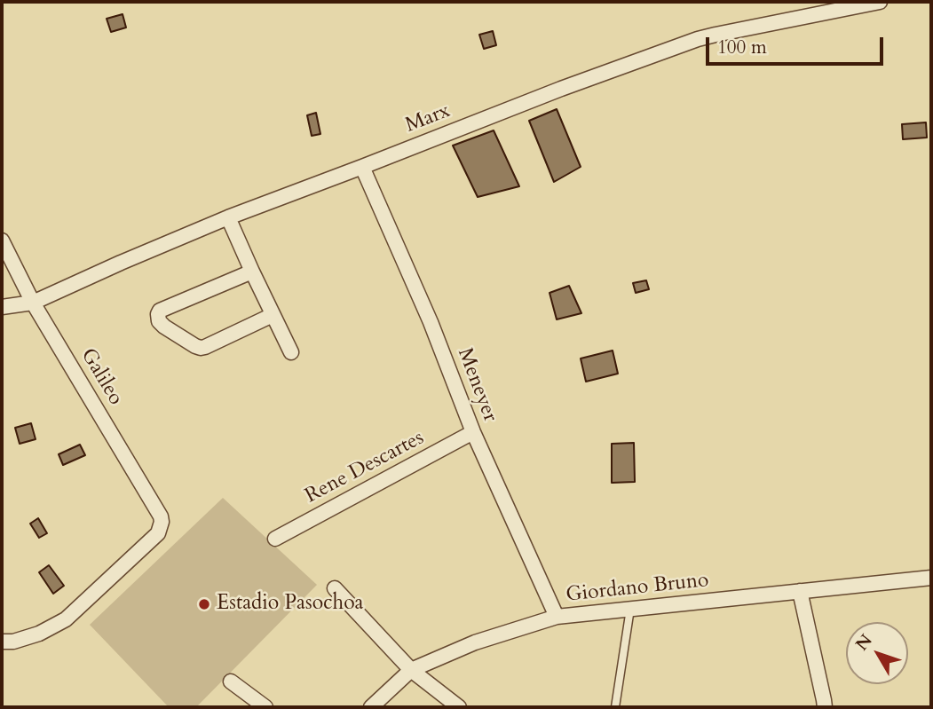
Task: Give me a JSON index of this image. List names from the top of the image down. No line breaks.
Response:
{"streets":{"street":["Marx","Galileo","Meneyer","Rene Descartes","Giordano Bruno"]},"crossings":[["Marx","Galileo"],["Marx","Meneyer"],["Meneyer","Rene Descartes"],["Meneyer","Giordano Bruno"]],"places":["Estadio Pasochoa"],"scale_bar":"100 m","north":"top left"}
